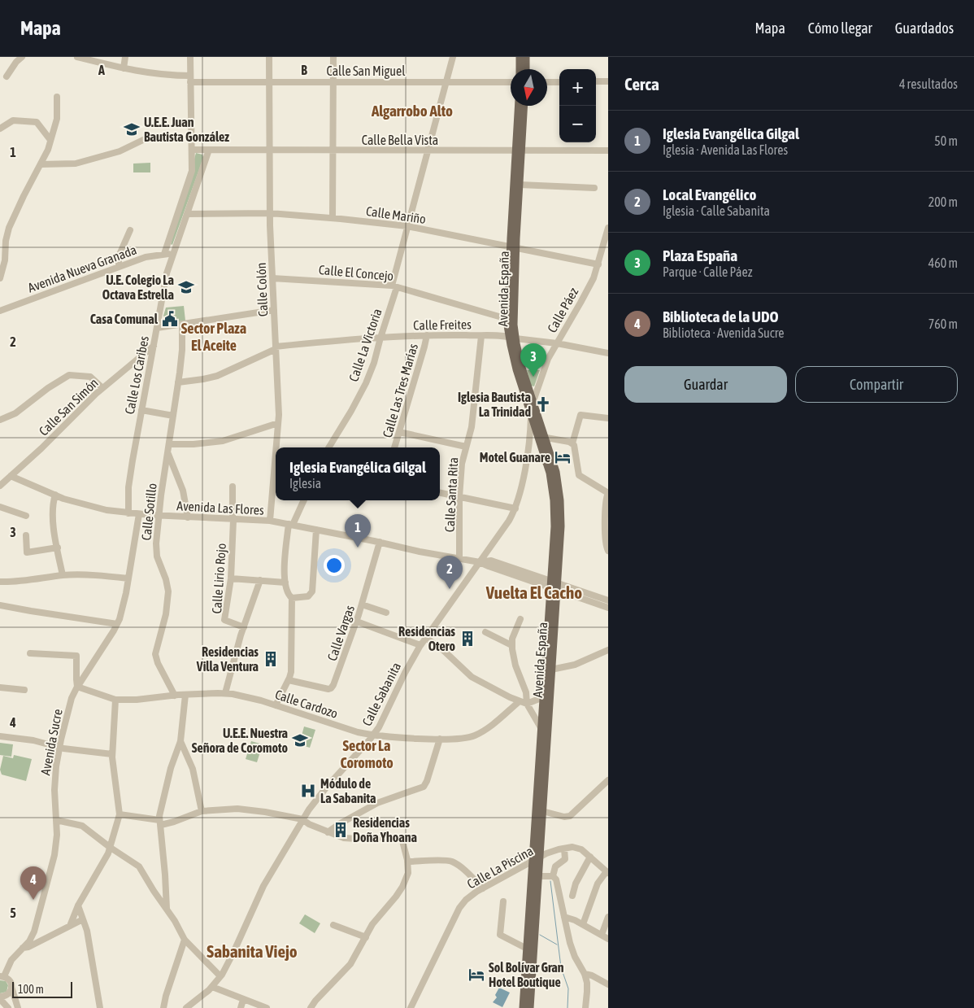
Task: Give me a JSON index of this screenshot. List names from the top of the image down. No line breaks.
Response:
{"streets":{"main road":["Avenida España"],"street":["Calle San Miguel","Calle Bella Vista","Calle Mariño","Avenida Nueva Granada","Calle El Concejo","Calle Colón","Calle Páez","Calle Freites","Calle La Victoria","Calle Los Caribes","Calle Las Tres Marías","Calle San Simón","Calle Santa Rita","Avenida Las Flores","Calle Sotillo","Calle Lirio Rojo","Calle Vargas","Calle Sabanita","Calle Cardozo","Avenida Sucre","Calle La Piscina"]},"crossings":[["Calle San Miguel","Calle Colón"],["Calle San Miguel","Calle La Victoria"],["Calle Bella Vista","Avenida España"],["Calle Bella Vista","Calle Colón"],["Calle Bella Vista","Calle La Victoria"],["Calle Bella Vista","Calle Los Caribes"],["Calle Mariño","Avenida España"],["Calle Mariño","Calle Colón"],["Calle Mariño","Calle Páez"],["Calle Mariño","Calle La Victoria"],["Calle Mariño","Calle Los Caribes"],["Avenida Nueva Granada","Calle Los Caribes"],["Calle El Concejo","Avenida España"],["Calle El Concejo","Calle Colón"],["Calle El Concejo","Calle La Victoria"],["Avenida España","Calle Páez"],["Avenida España","Calle Freites"],["Avenida España","Avenida Las Flores"],["Avenida España","Calle Sabanita"],["Avenida España","Calle La Piscina"],["Calle Colón","Calle Freites"],["Calle Colón","Avenida Las Flores"],["Calle Páez","Calle Freites"],["Calle Freites","Calle La Victoria"],["Calle Freites","Calle Las Tres Marías"],["Calle Freites","Calle Santa Rita"],["Calle Freites","Calle Sotillo"],["Calle Los Caribes","Calle San Simón"],["Calle Los Caribes","Avenida Las Flores"],["Calle San Simón","Avenida Las Flores"],["Calle Santa Rita","Avenida Las Flores"],["Avenida Las Flores","Calle Sotillo"],["Avenida Las Flores","Calle Lirio Rojo"],["Avenida Las Flores","Calle Vargas"],["Avenida Las Flores","Calle Sabanita"],["Avenida Las Flores","Avenida Sucre"],["Calle Sotillo","Calle Cardozo"],["Calle Sabanita","Calle Cardozo"],["Calle Cardozo","Avenida Sucre"]],"districts":["Algarrobo Alto","Sector Plaza El Aceite","Vuelta El Cacho","Sector La Coromoto","Sabanita Viejo"],"places":{"school or university":["U.E.E. Juan Bautista González","U.E. Colegio La Octava Estrella","U.E.E. Nuestra Señora de Coromoto"],"public building":["Casa Comunal"],"church":["Iglesia Bautista La Trinidad"],"hotel":["Motel Guanare","Sol Bolívar Gran Hotel Boutique"],"building":["Residencias Otero","Residencias Villa Ventura","Residencias Doña Yhoana"],"hospital":["Módulo de La Sabanita"]},"scale_bar":"100 m","north":"bottom","page":{"header":"Mapa","nav":["Mapa","Cómo llegar","Guardados"],"heading":["Cerca","4 resultados"],"map_buttons":["+","−"],"list":[{"mark":"1","name":"Iglesia Evangélica Gilgal","note":"Iglesia · Avenida Las Flores","value":"50 m"},{"mark":"2","name":"Local Evangélico","note":"Iglesia · Calle Sabanita","value":"200 m"},{"mark":"3","name":"Plaza España","note":"Parque · Calle Páez","value":"460 m"},{"mark":"4","name":"Biblioteca de la UDO","note":"Biblioteca · Avenida Sucre","value":"760 m"}],"pins":["3","1","2","4"],"buttons":["Guardar","Compartir"],"popup":["Iglesia Evangélica Gilgal","Iglesia"],"scale":"100 m"},"grid":{"columns":["A","B"],"rows":["1","2","3","4","5"]}}
